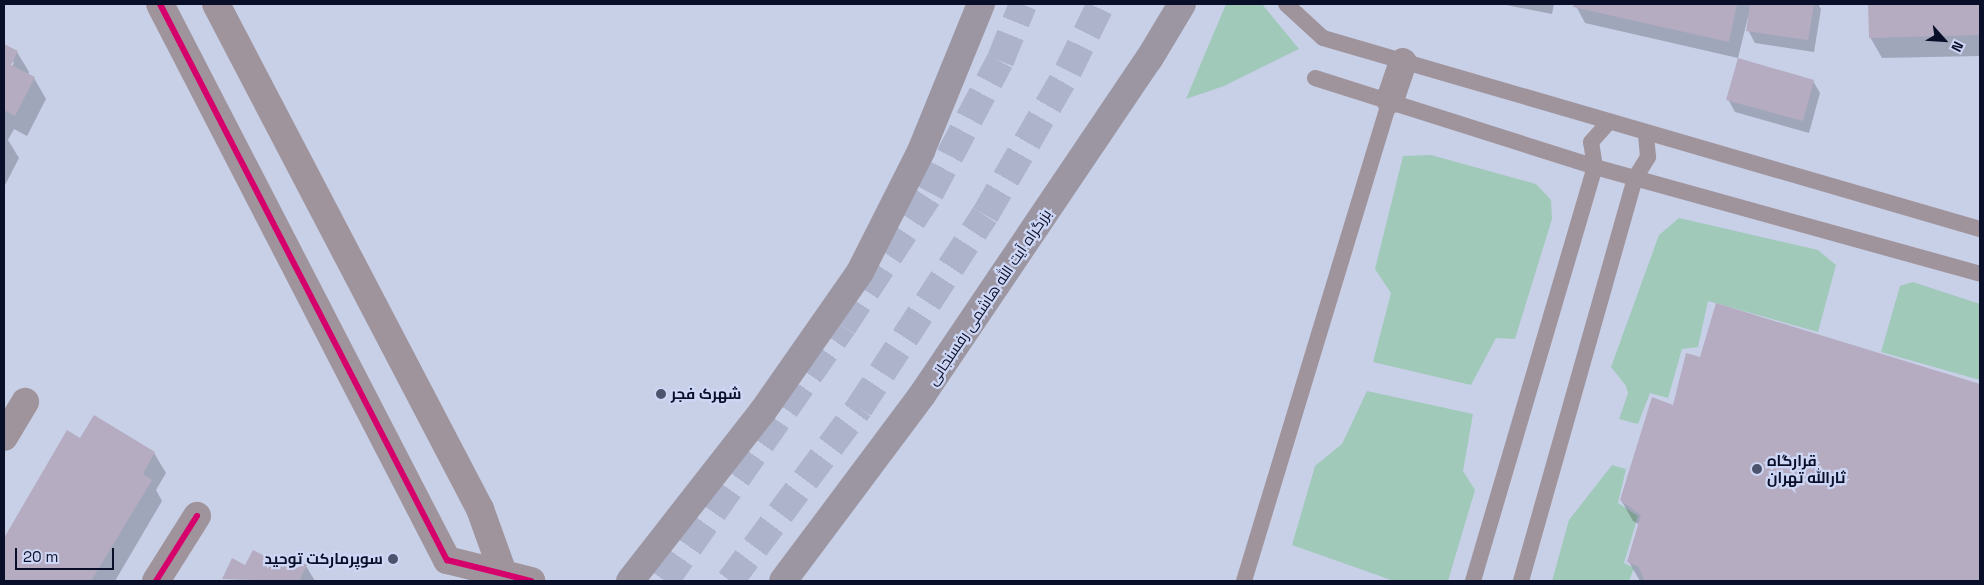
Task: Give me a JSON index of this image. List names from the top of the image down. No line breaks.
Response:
{"streets":{"highway":["بزرگراه آیت الله هاشمی رفسنجانی"]},"places":["شهرک فجر","قرارگاه ثارالله تهران","سوپرمارکت توحید"],"scale_bar":"20 m","north":"bottom right"}
